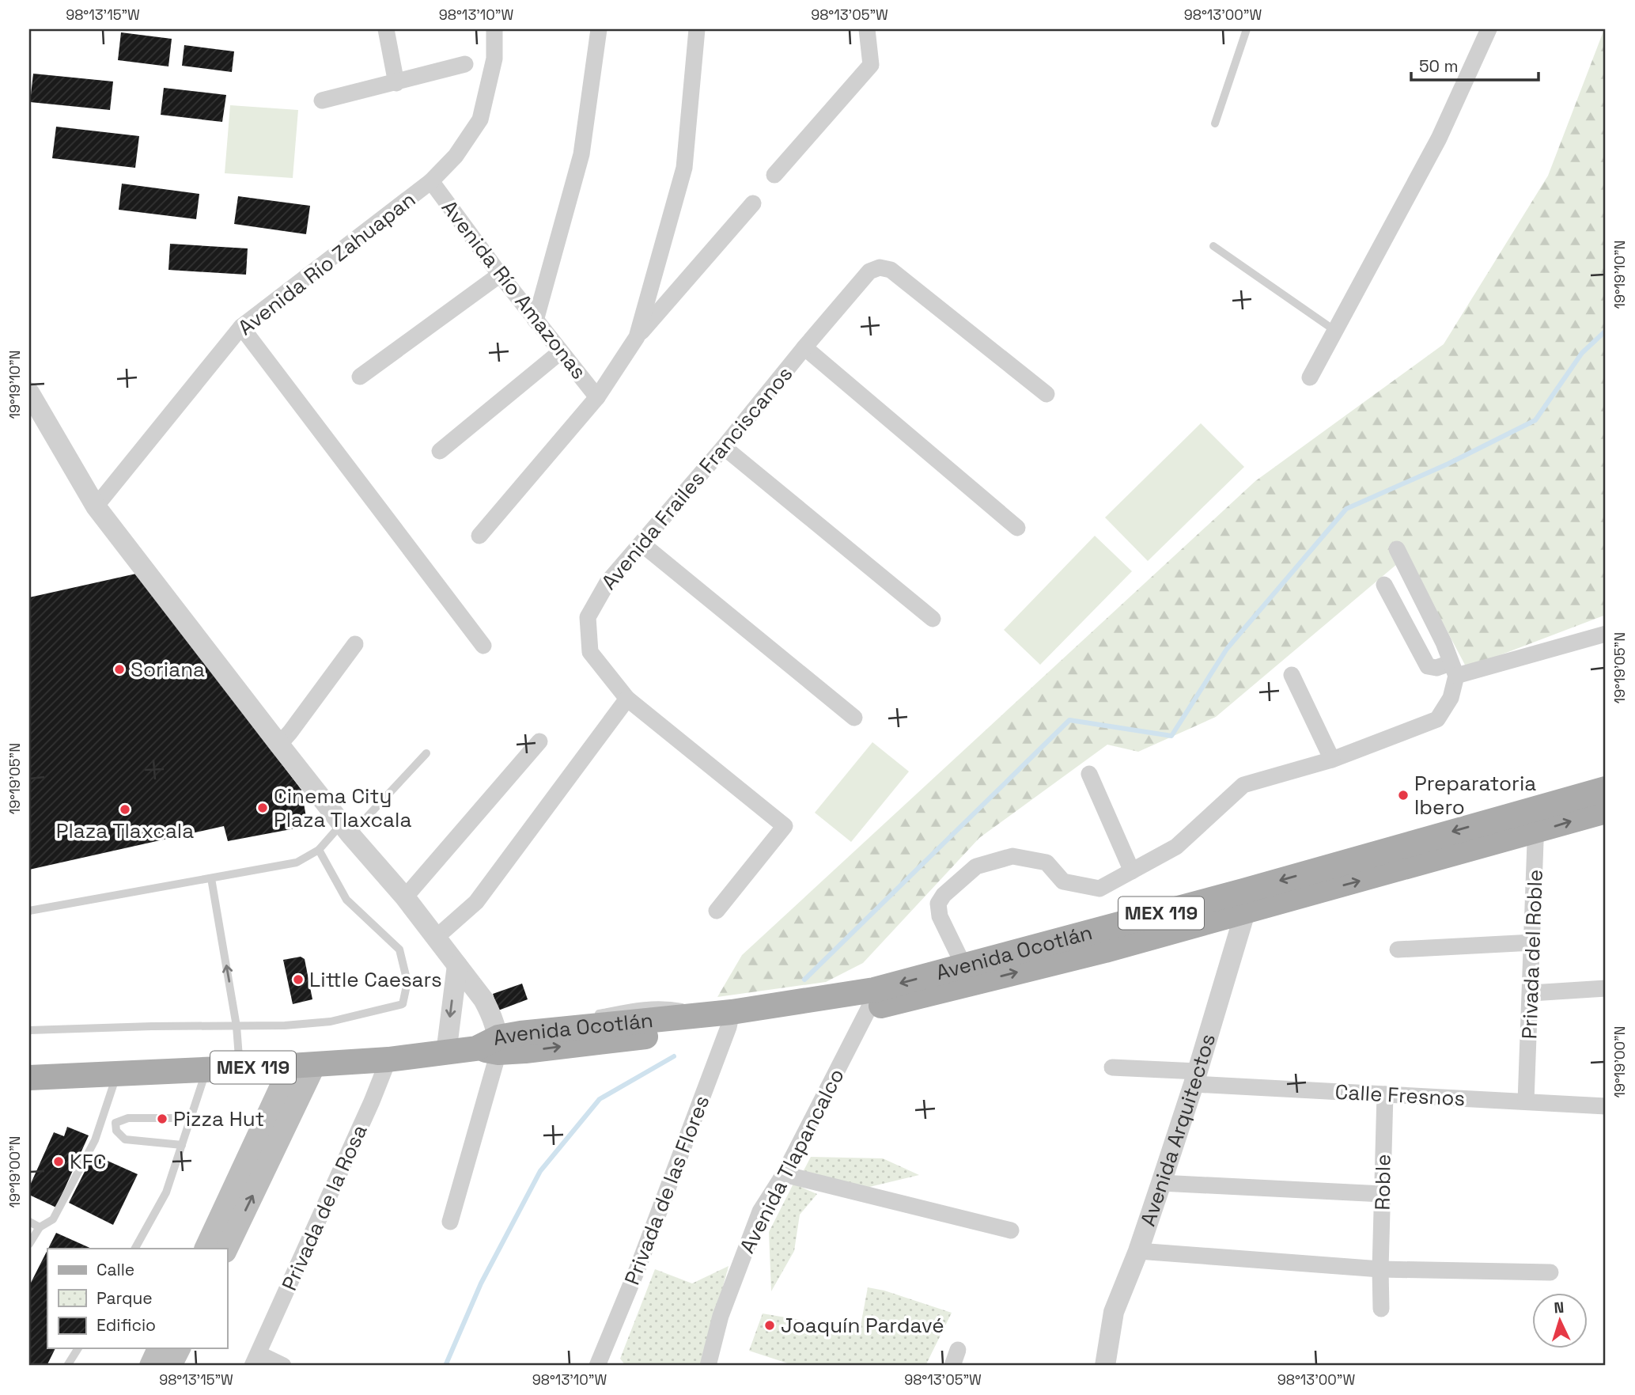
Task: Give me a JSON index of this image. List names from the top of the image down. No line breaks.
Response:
{"streets":{"main road":["MEX 119","Avenida Ocotlán"],"street":["Avenida Río Zahuapan","Avenida Río Amazonas","Avenida Frailes Franciscanos","Privada del Roble","Calle Fresnos","Avenida Arquitectos","Avenida Tlapancalco","Roble","Privada de las Flores","Privada de la Rosa"]},"crossings":[["Avenida Río Zahuapan","Avenida Río Amazonas"],["Avenida Ocotlán","Privada del Roble"],["Avenida Ocotlán","Avenida Arquitectos"],["Avenida Ocotlán","Avenida Tlapancalco"],["Avenida Ocotlán","Privada de las Flores"],["Avenida Ocotlán","Privada de la Rosa"],["Privada del Roble","Calle Fresnos"],["Calle Fresnos","Avenida Arquitectos"],["Calle Fresnos","Roble"]],"places":["Soriana","Preparatoria Ibero","Cinema City Plaza Tlaxcala","Plaza Tlaxcala","Little Caesars","Pizza Hut","KFC","Joaquín Pardavé"],"legend":["Calle","Parque","Edificio"],"scale_bar":"50 m","north":"top","coordinates":["98°13'15\"W","98°13'10\"W","98°13'05\"W","98°13'00\"W","19°19'10\"N","19°19'05\"N","19°19'00\"N"]}
